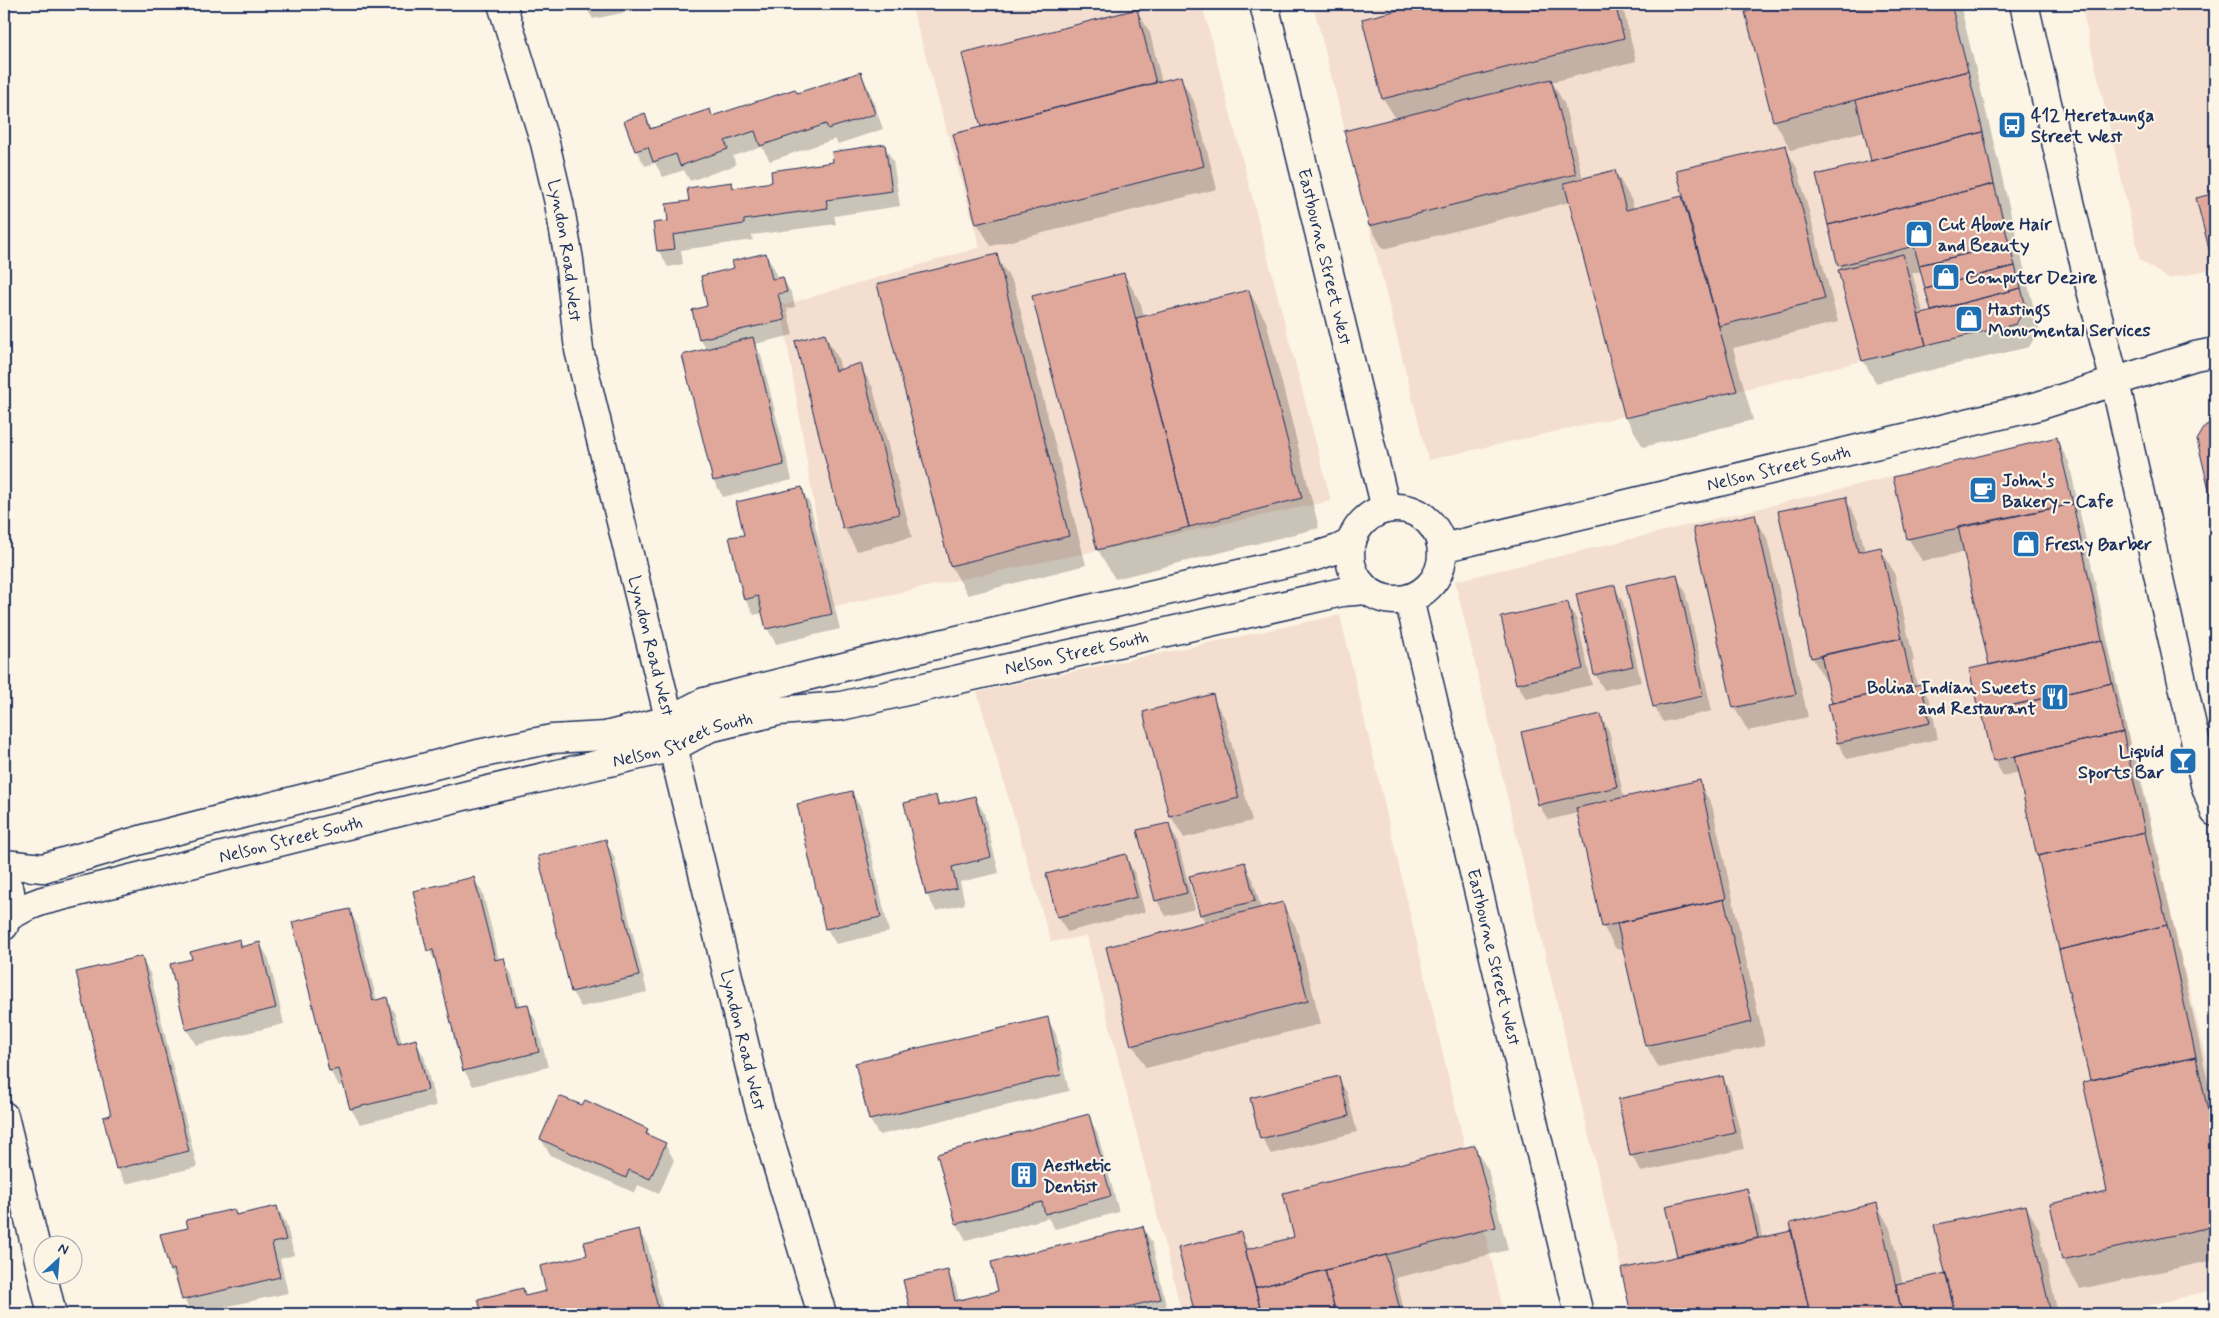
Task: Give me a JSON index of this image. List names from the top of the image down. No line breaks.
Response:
{"streets":{"main road":["Lyndon Road West","Eastbourne Street West","Nelson Street South"]},"crossings":[["Lyndon Road West","Nelson Street South"],["Eastbourne Street West","Nelson Street South"]],"places":{"bus stop":["412 Heretaunga Street West"],"shop":["Cut Above Hair and Beauty","Computer Dezire","Hastings Monumental Services","Freshy Barber"],"cafe":["John's Bakery - Cafe"],"restaurant":["Bolina Indian Sweets and Restaurant"],"bar":["Liquid Sports Bar"],"building":["Aesthetic Dentist"]},"north":"top right"}
